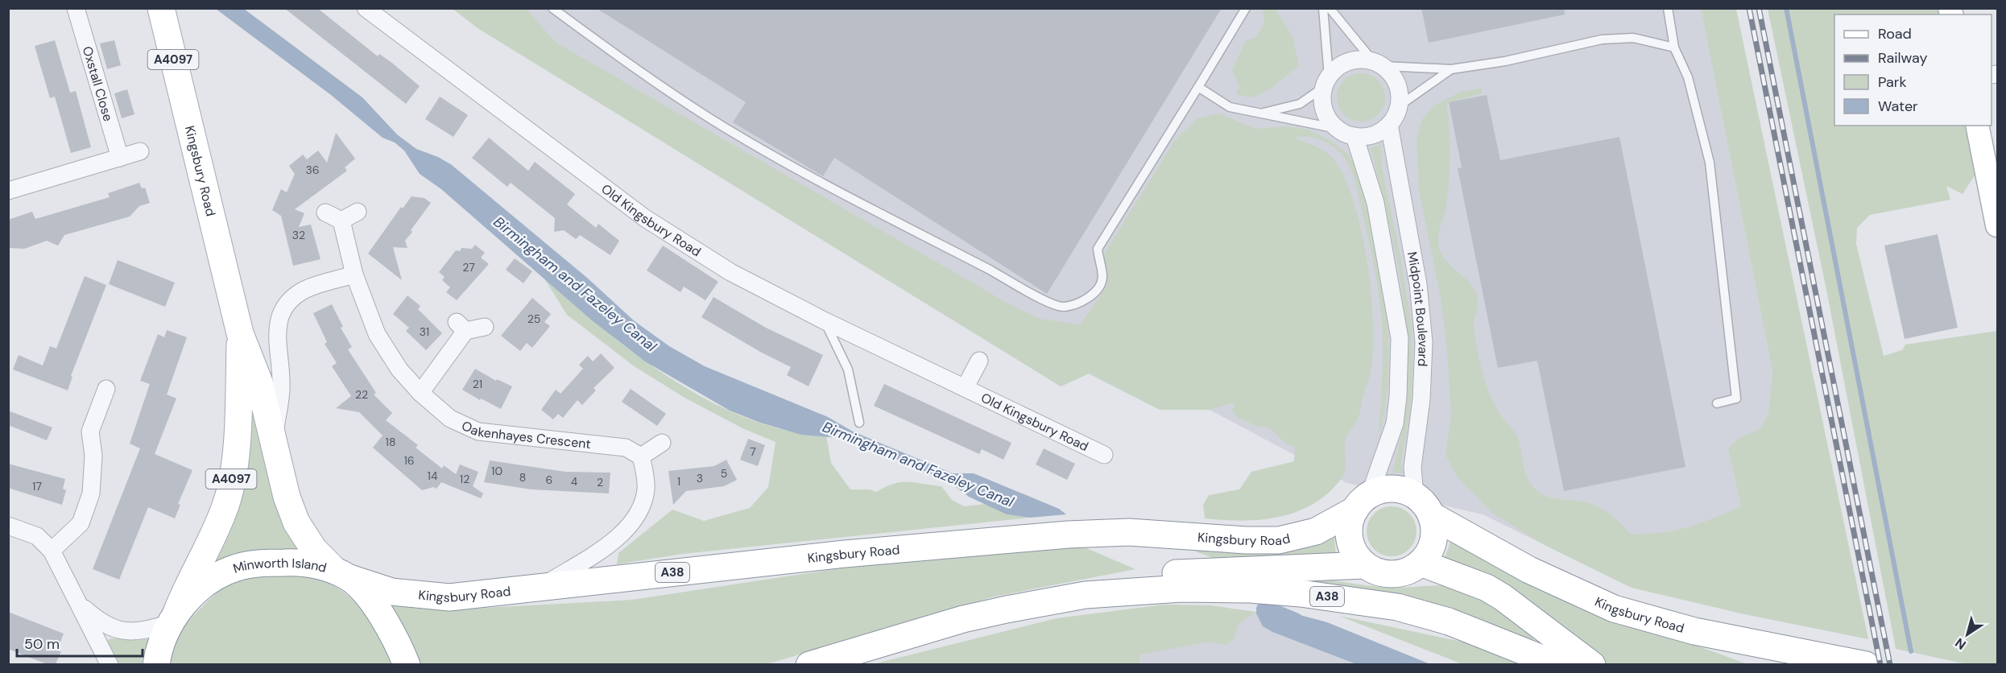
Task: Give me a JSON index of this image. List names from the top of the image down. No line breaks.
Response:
{"streets":{"main road":["A4097","Kingsbury Road","Minworth Island","A38"],"street":["Oxstall Close","Old Kingsbury Road","Midpoint Boulevard","Oakenhayes Crescent"]},"crossings":[["Kingsbury Road","Midpoint Boulevard"],["Kingsbury Road","Minworth Island"],["Kingsbury Road","A38"],["Midpoint Boulevard","A38"]],"water":["Birmingham and Fazeley Canal"],"house_numbers":["36","32","27","25","31","21","22","18","7","16","10","5","14","8","3","12","6","4","1","2","17"],"legend":["Road","Railway","Park","Water"],"scale_bar":"50 m","north":"bottom left"}
